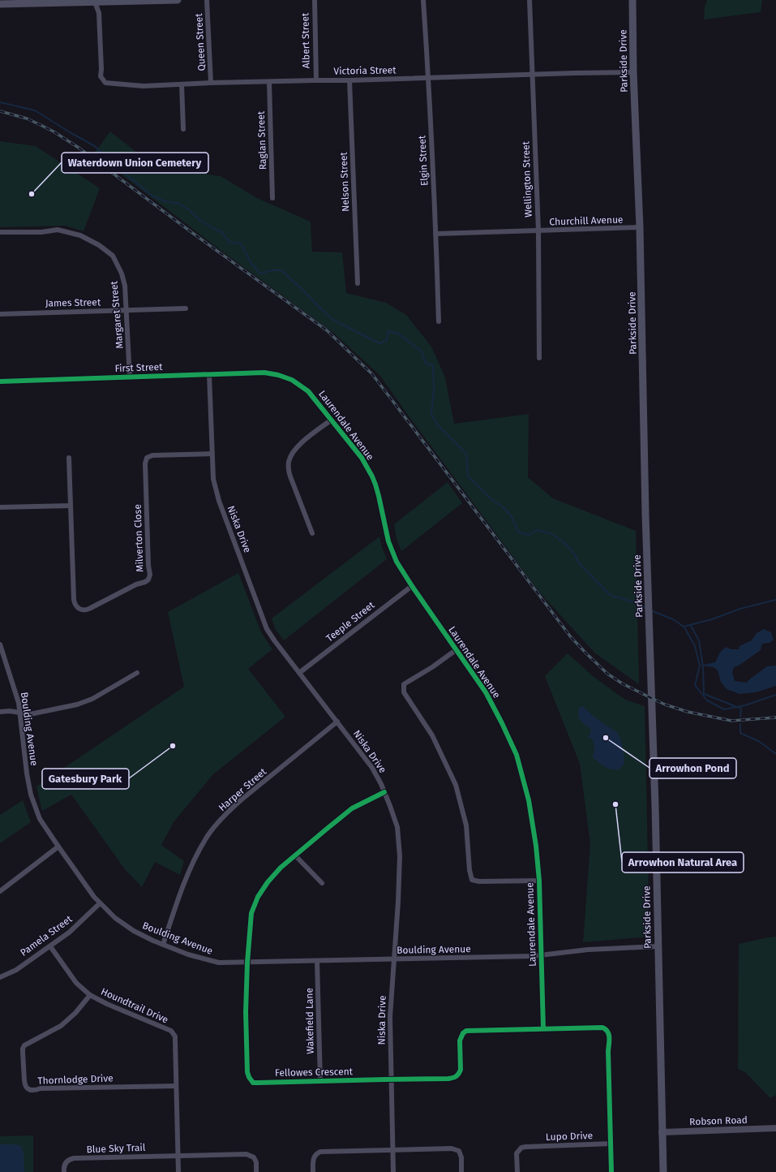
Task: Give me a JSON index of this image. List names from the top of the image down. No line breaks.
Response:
{"streets":{"main road":["Parkside Drive"],"street":["Albert Street","Queen Street","Victoria Street","Raglan Street","Elgin Street","Wellington Street","Nelson Street","Churchill Avenue","James Street","Margaret Street","First Street","Laurendale Avenue","Niska Drive","Milverton Close","Teeple Street","Boulding Avenue","Harper Street","Pamela Street","Houndtrail Drive","Wakefield Lane","Fellowes Crescent","Thornlodge Drive","Robson Road","Lupo Drive","Blue Sky Trail"]},"crossings":[["Albert Street","Victoria Street"],["Queen Street","Victoria Street"],["Parkside Drive","Victoria Street"],["Parkside Drive","Churchill Avenue"],["Parkside Drive","Boulding Avenue"],["Parkside Drive","Robson Road"],["Victoria Street","Raglan Street"],["Victoria Street","Elgin Street"],["Victoria Street","Wellington Street"],["Victoria Street","Nelson Street"],["Elgin Street","Churchill Avenue"],["Wellington Street","Churchill Avenue"],["James Street","Margaret Street"],["Margaret Street","First Street"],["First Street","Laurendale Avenue"],["First Street","Niska Drive"],["Laurendale Avenue","Teeple Street"],["Laurendale Avenue","Boulding Avenue"],["Laurendale Avenue","Fellowes Crescent"],["Niska Drive","Milverton Close"],["Niska Drive","Teeple Street"],["Niska Drive","Boulding Avenue"],["Niska Drive","Harper Street"],["Niska Drive","Fellowes Crescent"],["Boulding Avenue","Harper Street"],["Boulding Avenue","Pamela Street"],["Boulding Avenue","Wakefield Lane"],["Boulding Avenue","Fellowes Crescent"],["Pamela Street","Houndtrail Drive"],["Houndtrail Drive","Thornlodge Drive"],["Houndtrail Drive","Blue Sky Trail"],["Wakefield Lane","Fellowes Crescent"],["Fellowes Crescent","Lupo Drive"]],"places":["Waterdown Union Cemetery","Arrowhon Pond","Gatesbury Park","Arrowhon Natural Area"]}
